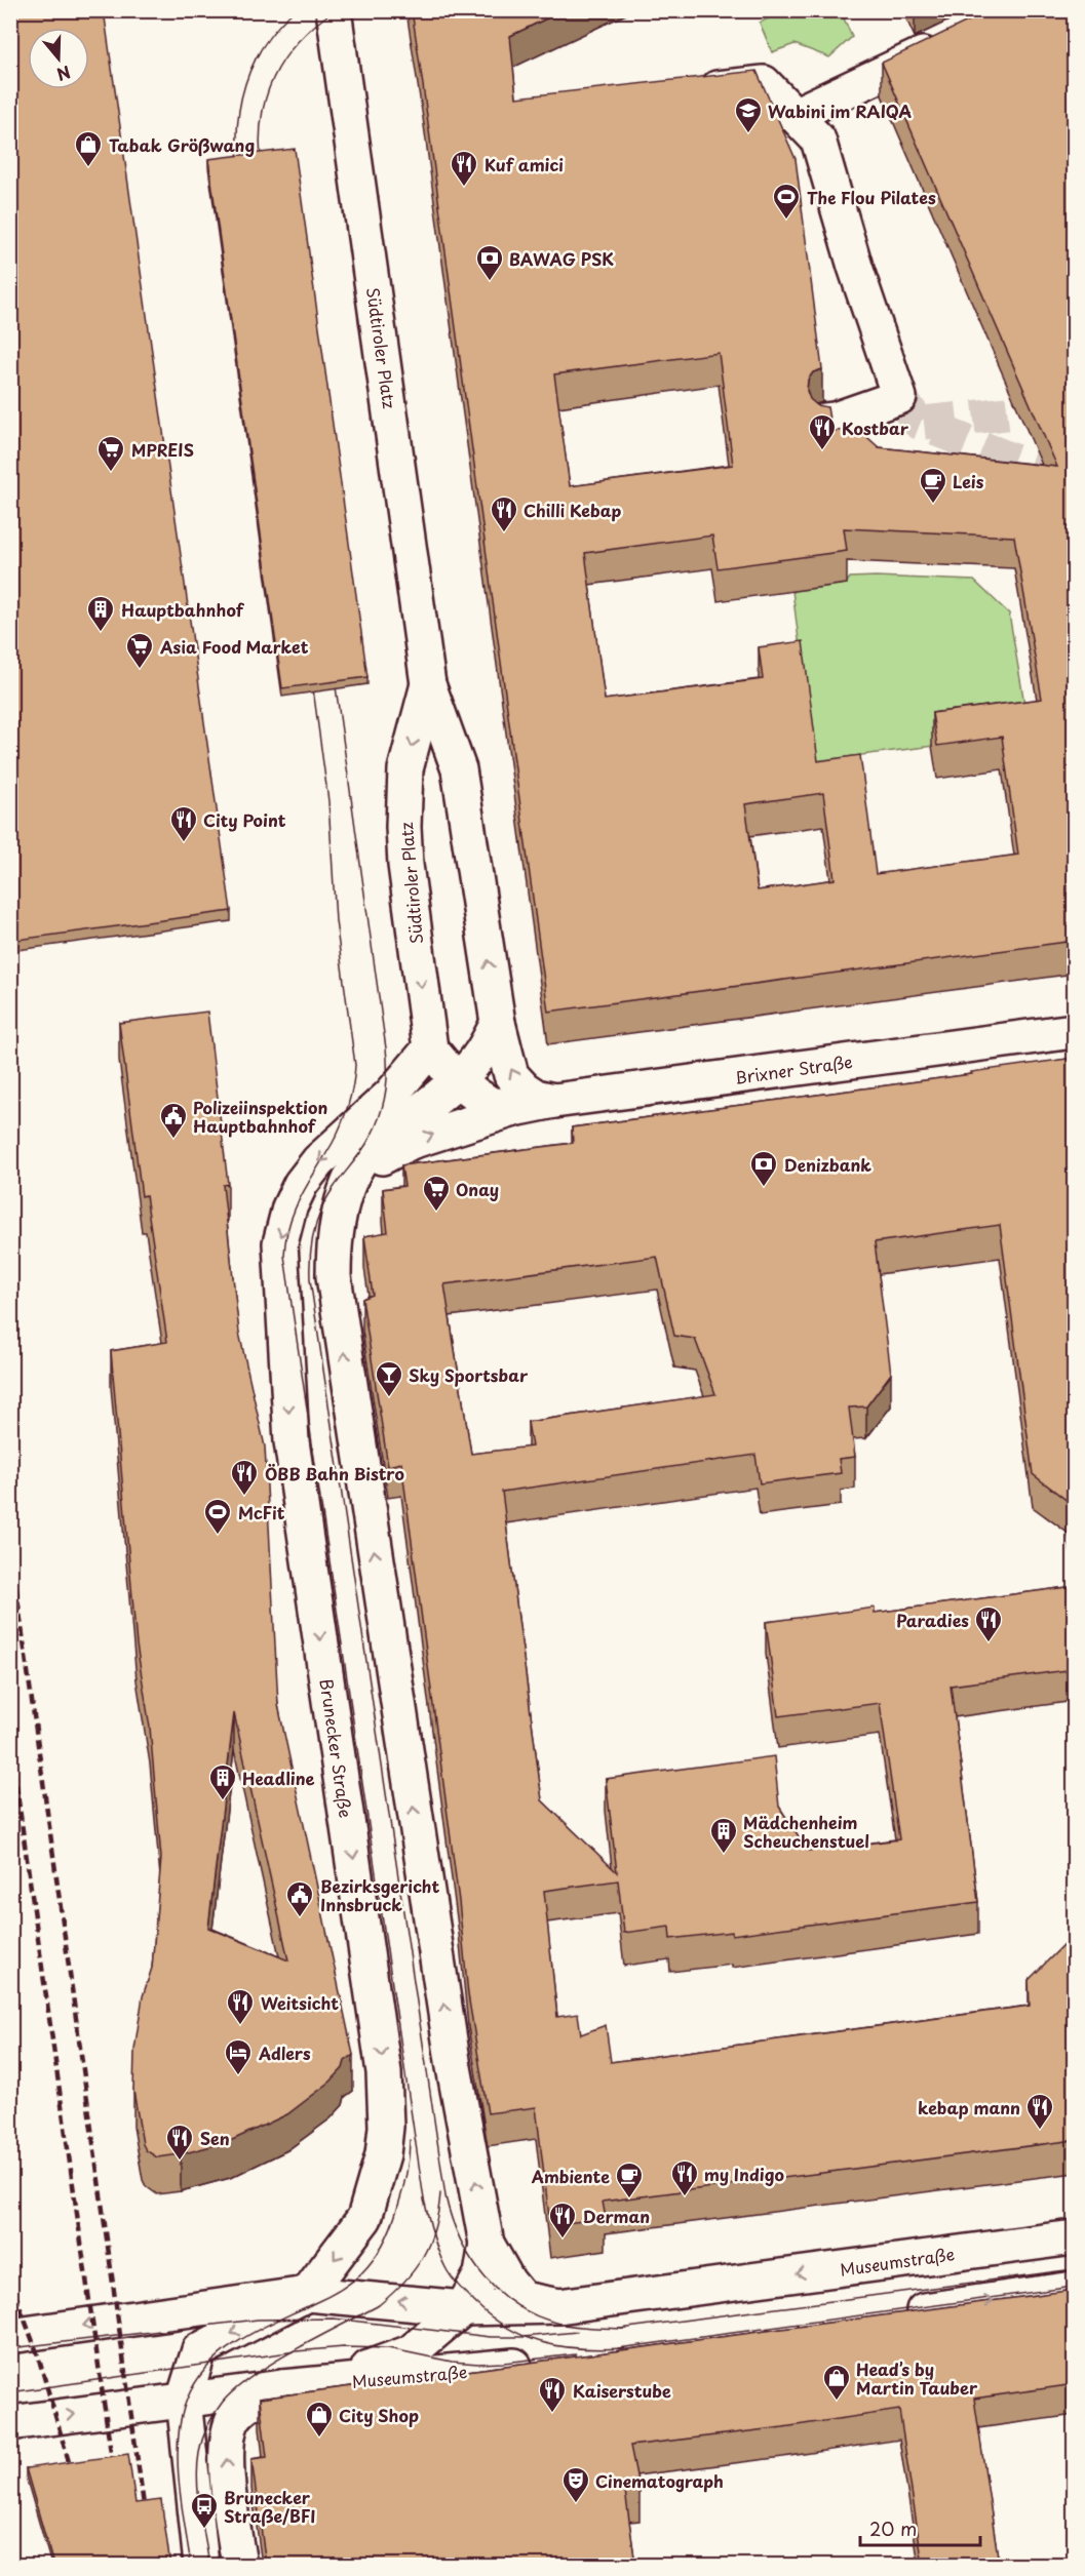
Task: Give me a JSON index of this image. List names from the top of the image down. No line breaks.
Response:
{"streets":{"street":["Südtiroler Platz","Brixner Straße","Brunecker Straße","Museumstraße"]},"crossings":[["Südtiroler Platz","Brixner Straße"],["Südtiroler Platz","Brunecker Straße"],["Brunecker Straße","Museumstraße"]],"places":{"school or university":["Wabini im RAIQA"],"shop":["Tabak Größwang","Head’s by Martin Tauber","City Shop"],"restaurant":["Kuf amici","Kostbar","Chilli Kebap","City Point","ÖBB Bahn Bistro","Paradies","Weitsicht","kebap mann","Sen","my Indigo","Derman","Kaiserstube"],"sports":["The Flou Pilates","McFit"],"bank":["BAWAG PSK","Denizbank"],"supermarket":["MPREIS","Asia Food Market","Onay"],"cafe":["Leis","Ambiente"],"building":["Hauptbahnhof","Headline","Mädchenheim Scheuchenstuel"],"public building":["Polizeiinspektion Hauptbahnhof","Bezirksgericht Innsbruck"],"bar":["Sky Sportsbar"],"hotel":["Adlers"],"theatre":["Cinematograph"],"bus stop":["Brunecker Straße/BFI"]},"scale_bar":"20 m","north":"bottom"}
